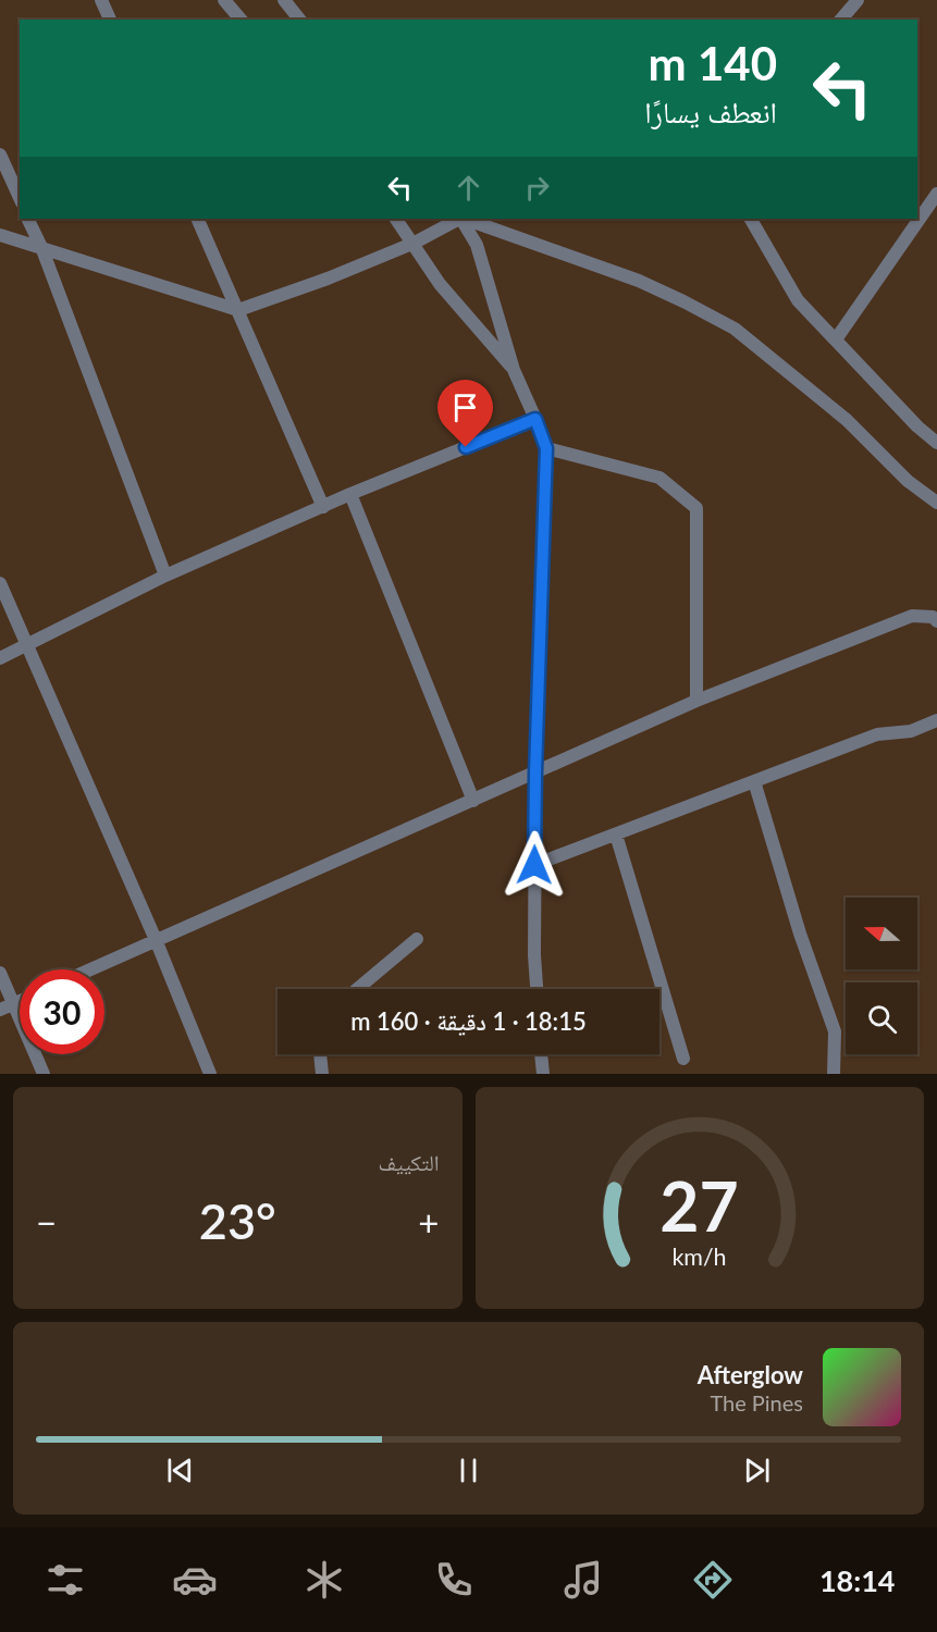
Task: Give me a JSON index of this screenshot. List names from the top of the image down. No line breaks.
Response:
{"north":"left","page":{"turn":["140 m","انعطف يسارًا"],"limit":"30","trip":"18:15 · 1 دقيقة · 160 m","tile":"التكييف","heat":["−","23°","+"],"song":["Afterglow","The Pines"],"tabs":"18:14","gauge":["27","km/h"]}}
